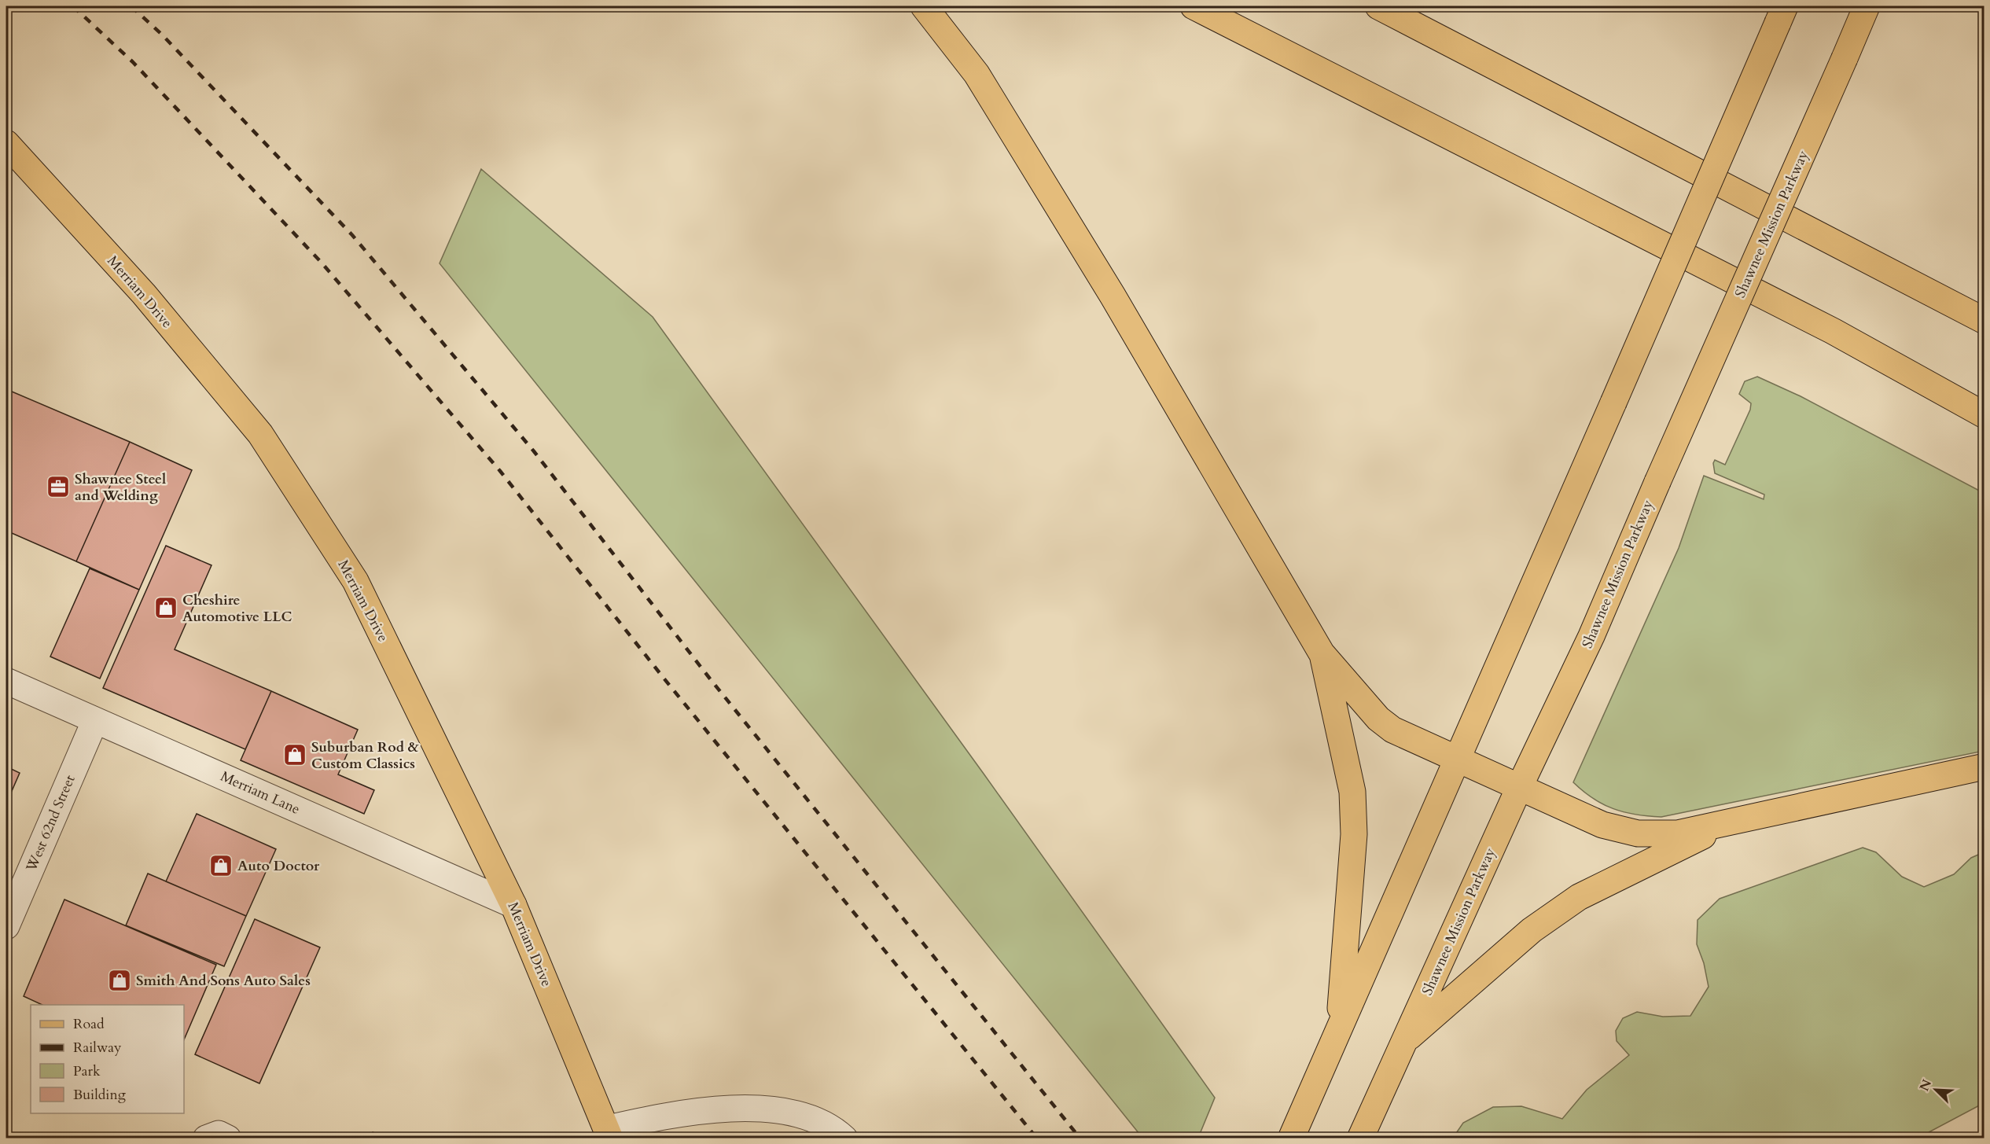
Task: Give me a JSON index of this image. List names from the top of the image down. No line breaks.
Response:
{"streets":{"main road":["Shawnee Mission Parkway","Merriam Drive"],"street":["Merriam Lane","West 62nd Street"]},"crossings":[["Merriam Drive","Merriam Lane"],["Merriam Lane","West 62nd Street"]],"places":{"office":["Shawnee Steel and Welding"],"shop":["Cheshire Automotive LLC","Suburban Rod & Custom Classics","Auto Doctor","Smith And Sons Auto Sales"]},"legend":["Road","Railway","Park","Building"],"north":"top left"}
